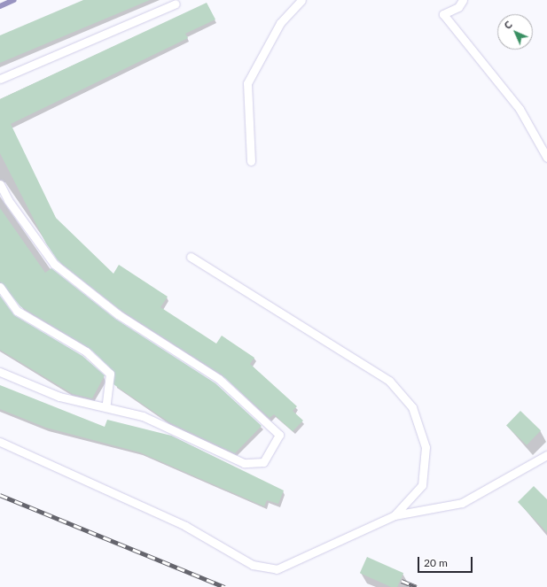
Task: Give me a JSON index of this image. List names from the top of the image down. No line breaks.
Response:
{"scale_bar":"20 m","north":"top left"}
